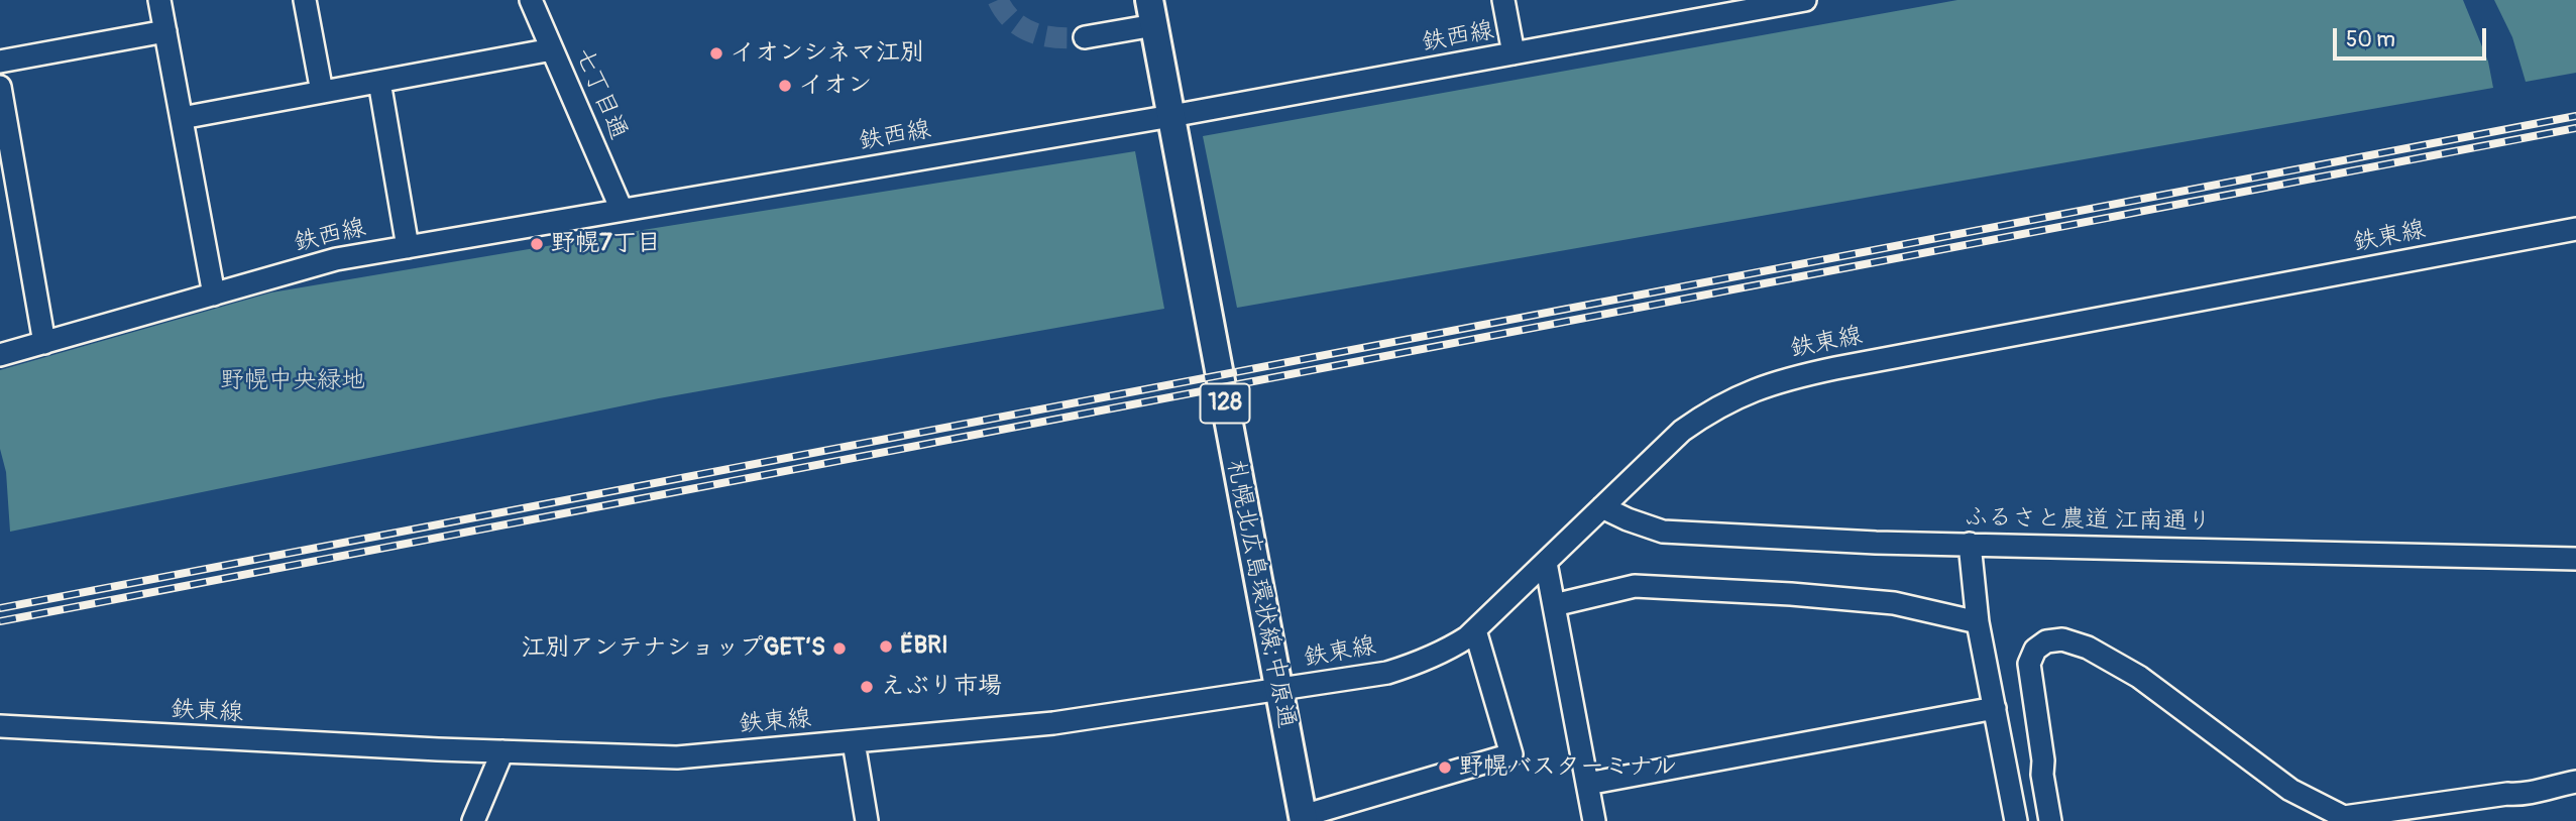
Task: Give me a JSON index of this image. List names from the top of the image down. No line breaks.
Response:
{"streets":{"main road":["128","札幌北広島環状線;中原通"],"street":["鉄西線","七丁目通","鉄東線","ふるさと農道 江南通り"]},"crossings":[["鉄西線","七丁目通"],["鉄西線","128"],["鉄西線","札幌北広島環状線;中原通"],["鉄東線","ふるさと農道 江南通り"],["鉄東線","札幌北広島環状線;中原通"],["128","札幌北広島環状線;中原通"]],"parks":["野幌中央緑地"],"places":["イオンシネマ江別","イオン","野幌7丁目","ËBRI","江別アンテナショップGET’S","えぶり市場","野幌バスターミナル"],"scale_bar":"50 m"}
